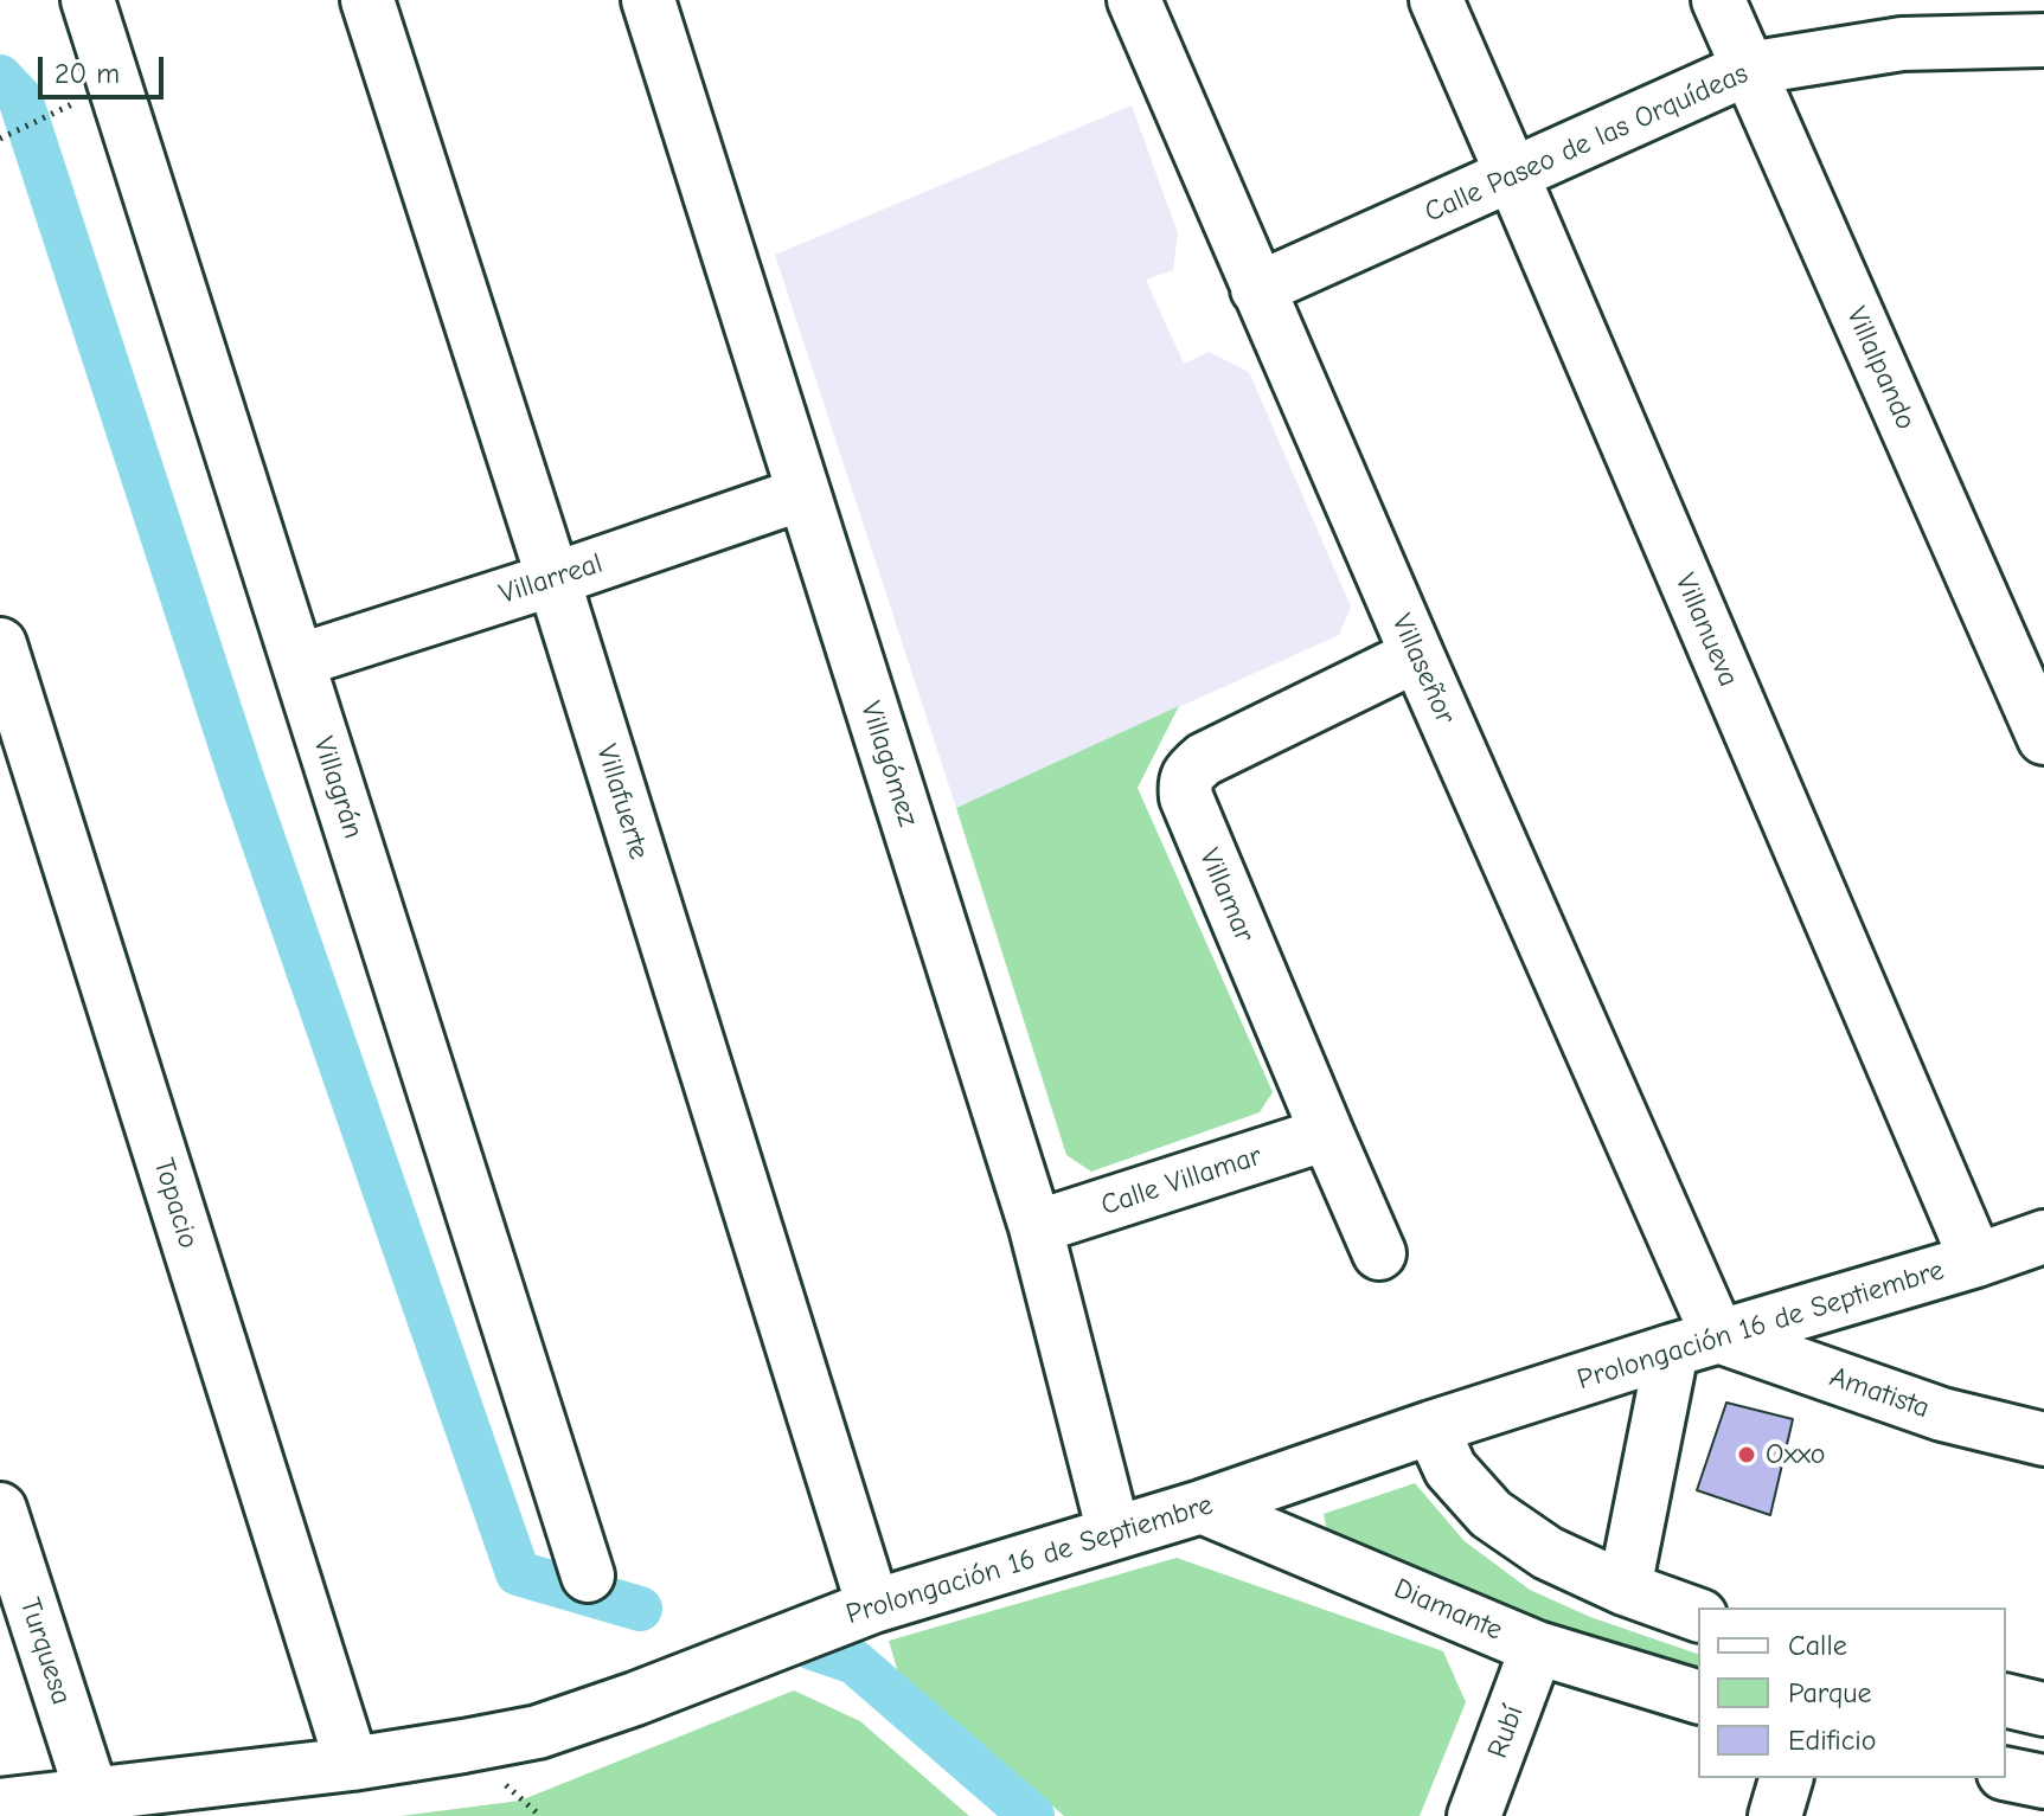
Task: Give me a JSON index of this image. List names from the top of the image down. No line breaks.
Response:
{"streets":{"street":["Calle Paseo de las Orquídeas","Villalpando","Villarreal","Villanueva","Villaseñor","Villagómez","Villagrán","Villafuerte","Villamar","Calle Villamar","Topacio","Prolongación 16 de Septiembre","Amatista","Diamante","Turquesa","Rubí"]},"crossings":[["Calle Paseo de las Orquídeas","Villalpando"],["Calle Paseo de las Orquídeas","Villanueva"],["Calle Paseo de las Orquídeas","Villaseñor"],["Villarreal","Villagómez"],["Villarreal","Villagrán"],["Villarreal","Villafuerte"],["Villanueva","Prolongación 16 de Septiembre"],["Villaseñor","Villamar"],["Villaseñor","Prolongación 16 de Septiembre"],["Villaseñor","Amatista"],["Villagómez","Calle Villamar"],["Villagómez","Prolongación 16 de Septiembre"],["Villafuerte","Prolongación 16 de Septiembre"],["Villamar","Calle Villamar"],["Topacio","Prolongación 16 de Septiembre"],["Prolongación 16 de Septiembre","Amatista"],["Prolongación 16 de Septiembre","Diamante"],["Prolongación 16 de Septiembre","Turquesa"],["Diamante","Rubí"]],"places":["Oxxo"],"legend":["Calle","Parque","Edificio"],"scale_bar":"20 m"}
